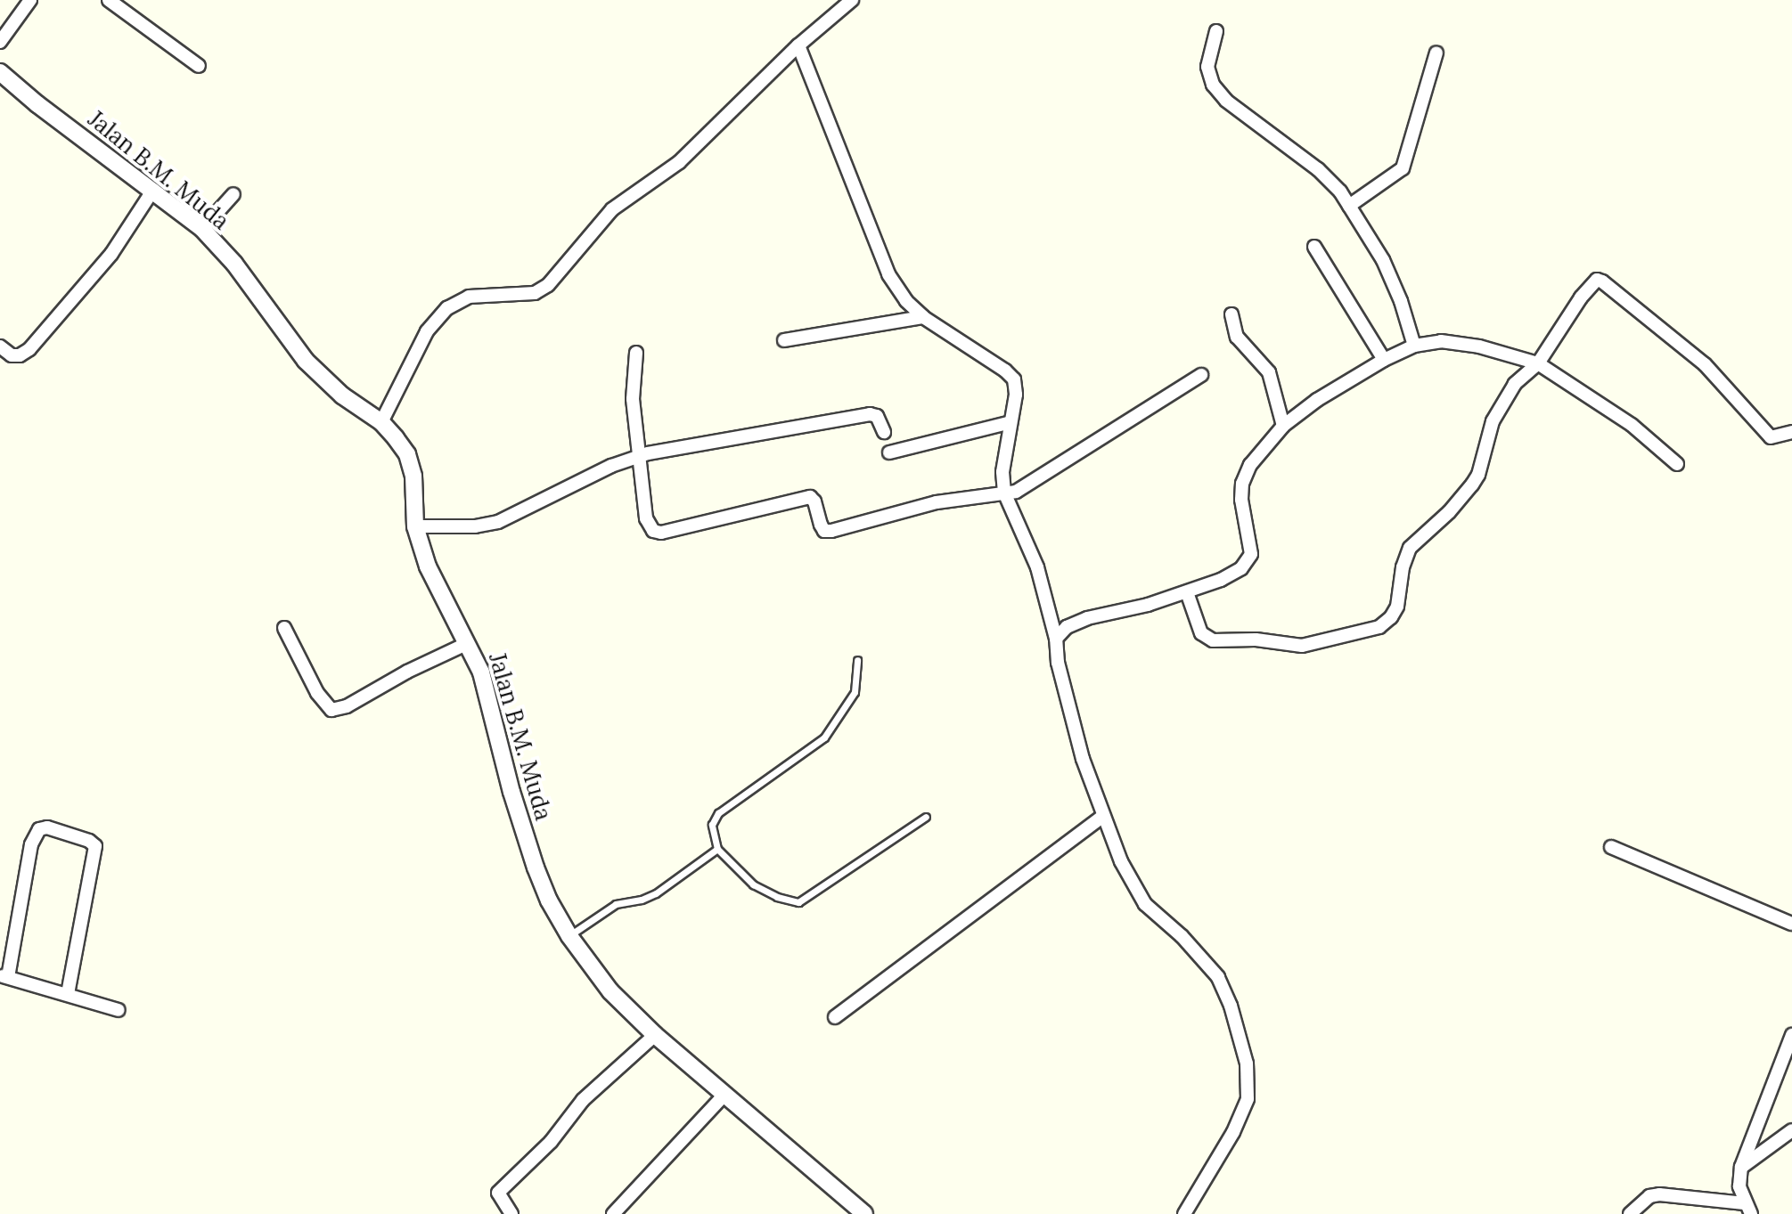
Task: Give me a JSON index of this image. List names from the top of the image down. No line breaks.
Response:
{"streets":{"street":["Jalan B.M. Muda"]}}
